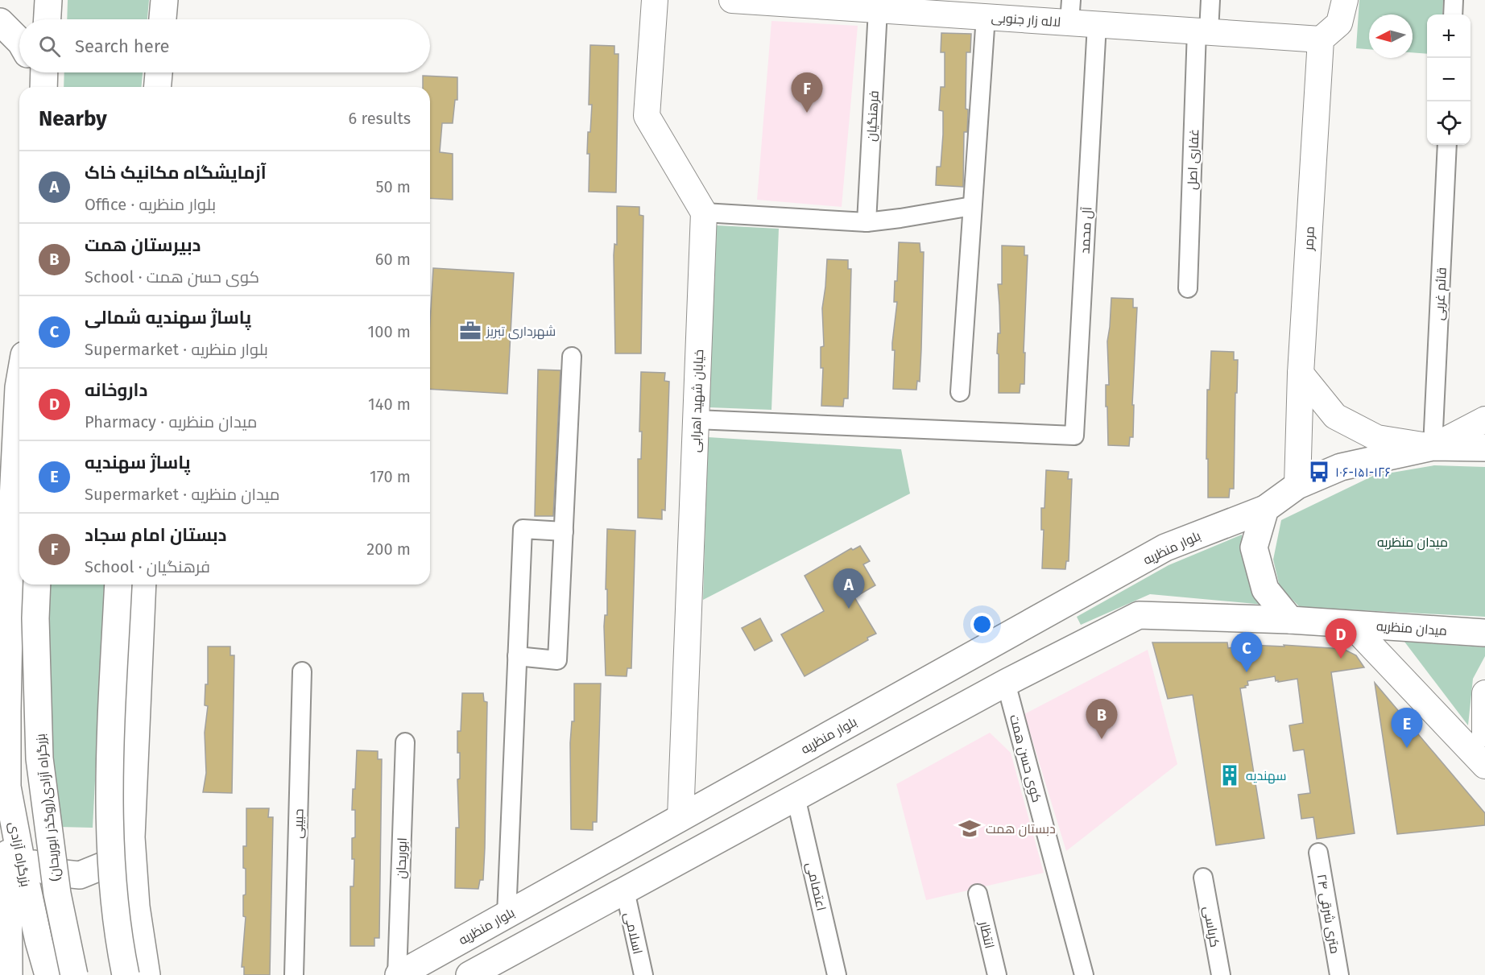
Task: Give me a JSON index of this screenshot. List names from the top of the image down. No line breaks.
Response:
{"streets":{"main road":["بلوار منظریه","ميدان منظریه","بزرگراه آزادی(روگذر ابوریحان)","بزرگراه آزادی"],"street":["لاله زار جنوبی","فرهنگیان","غفاری اصل","آل محمد","مرمر","قائم غربی","خیابان شهید اهرابی","کوی حسن همت","حبیبی","ابوریحان","اعتصامی","۲۴ متری شرقی","کرباسی","اسلامی","انتظار"]},"crossings":[["لاله زار جنوبی","فرهنگیان"],["لاله زار جنوبی","غفاری اصل"],["لاله زار جنوبی","آل محمد"],["لاله زار جنوبی","مرمر"],["آل محمد","خیابان شهید اهرابی"],["خیابان شهید اهرابی","بلوار منظریه"],["بلوار منظریه","ابوریحان"]],"parks":["میدان منظریه"],"places":{"office":["شهرداری تبریز"],"bus stop":["۱۰۶-۱۵۱-۱۲۶"],"building":["سهندیه"],"school or university":["دبستان همت"]},"north":"left","page":{"map_buttons":["+","−"],"search":"Search here","pins":["F","A","D","C","B","E"],"heading":["Nearby","6 results"],"list":[{"mark":"A","name":"آزمایشگاه مکانیک خاک","note":"Office · بلوار منظریه","value":"50 m"},{"mark":"B","name":"دبیرستان همت","note":"School · کوی حسن همت","value":"60 m"},{"mark":"C","name":"پاساژ سهندیه شمالی","note":"Supermarket · بلوار منظریه","value":"100 m"},{"mark":"D","name":"داروخانه","note":"Pharmacy · ميدان منظریه","value":"140 m"},{"mark":"E","name":"پاساژ سهندیه","note":"Supermarket · ميدان منظریه","value":"170 m"},{"mark":"F","name":"دبستان امام سجاد","note":"School · فرهنگیان","value":"200 m"}]}}
